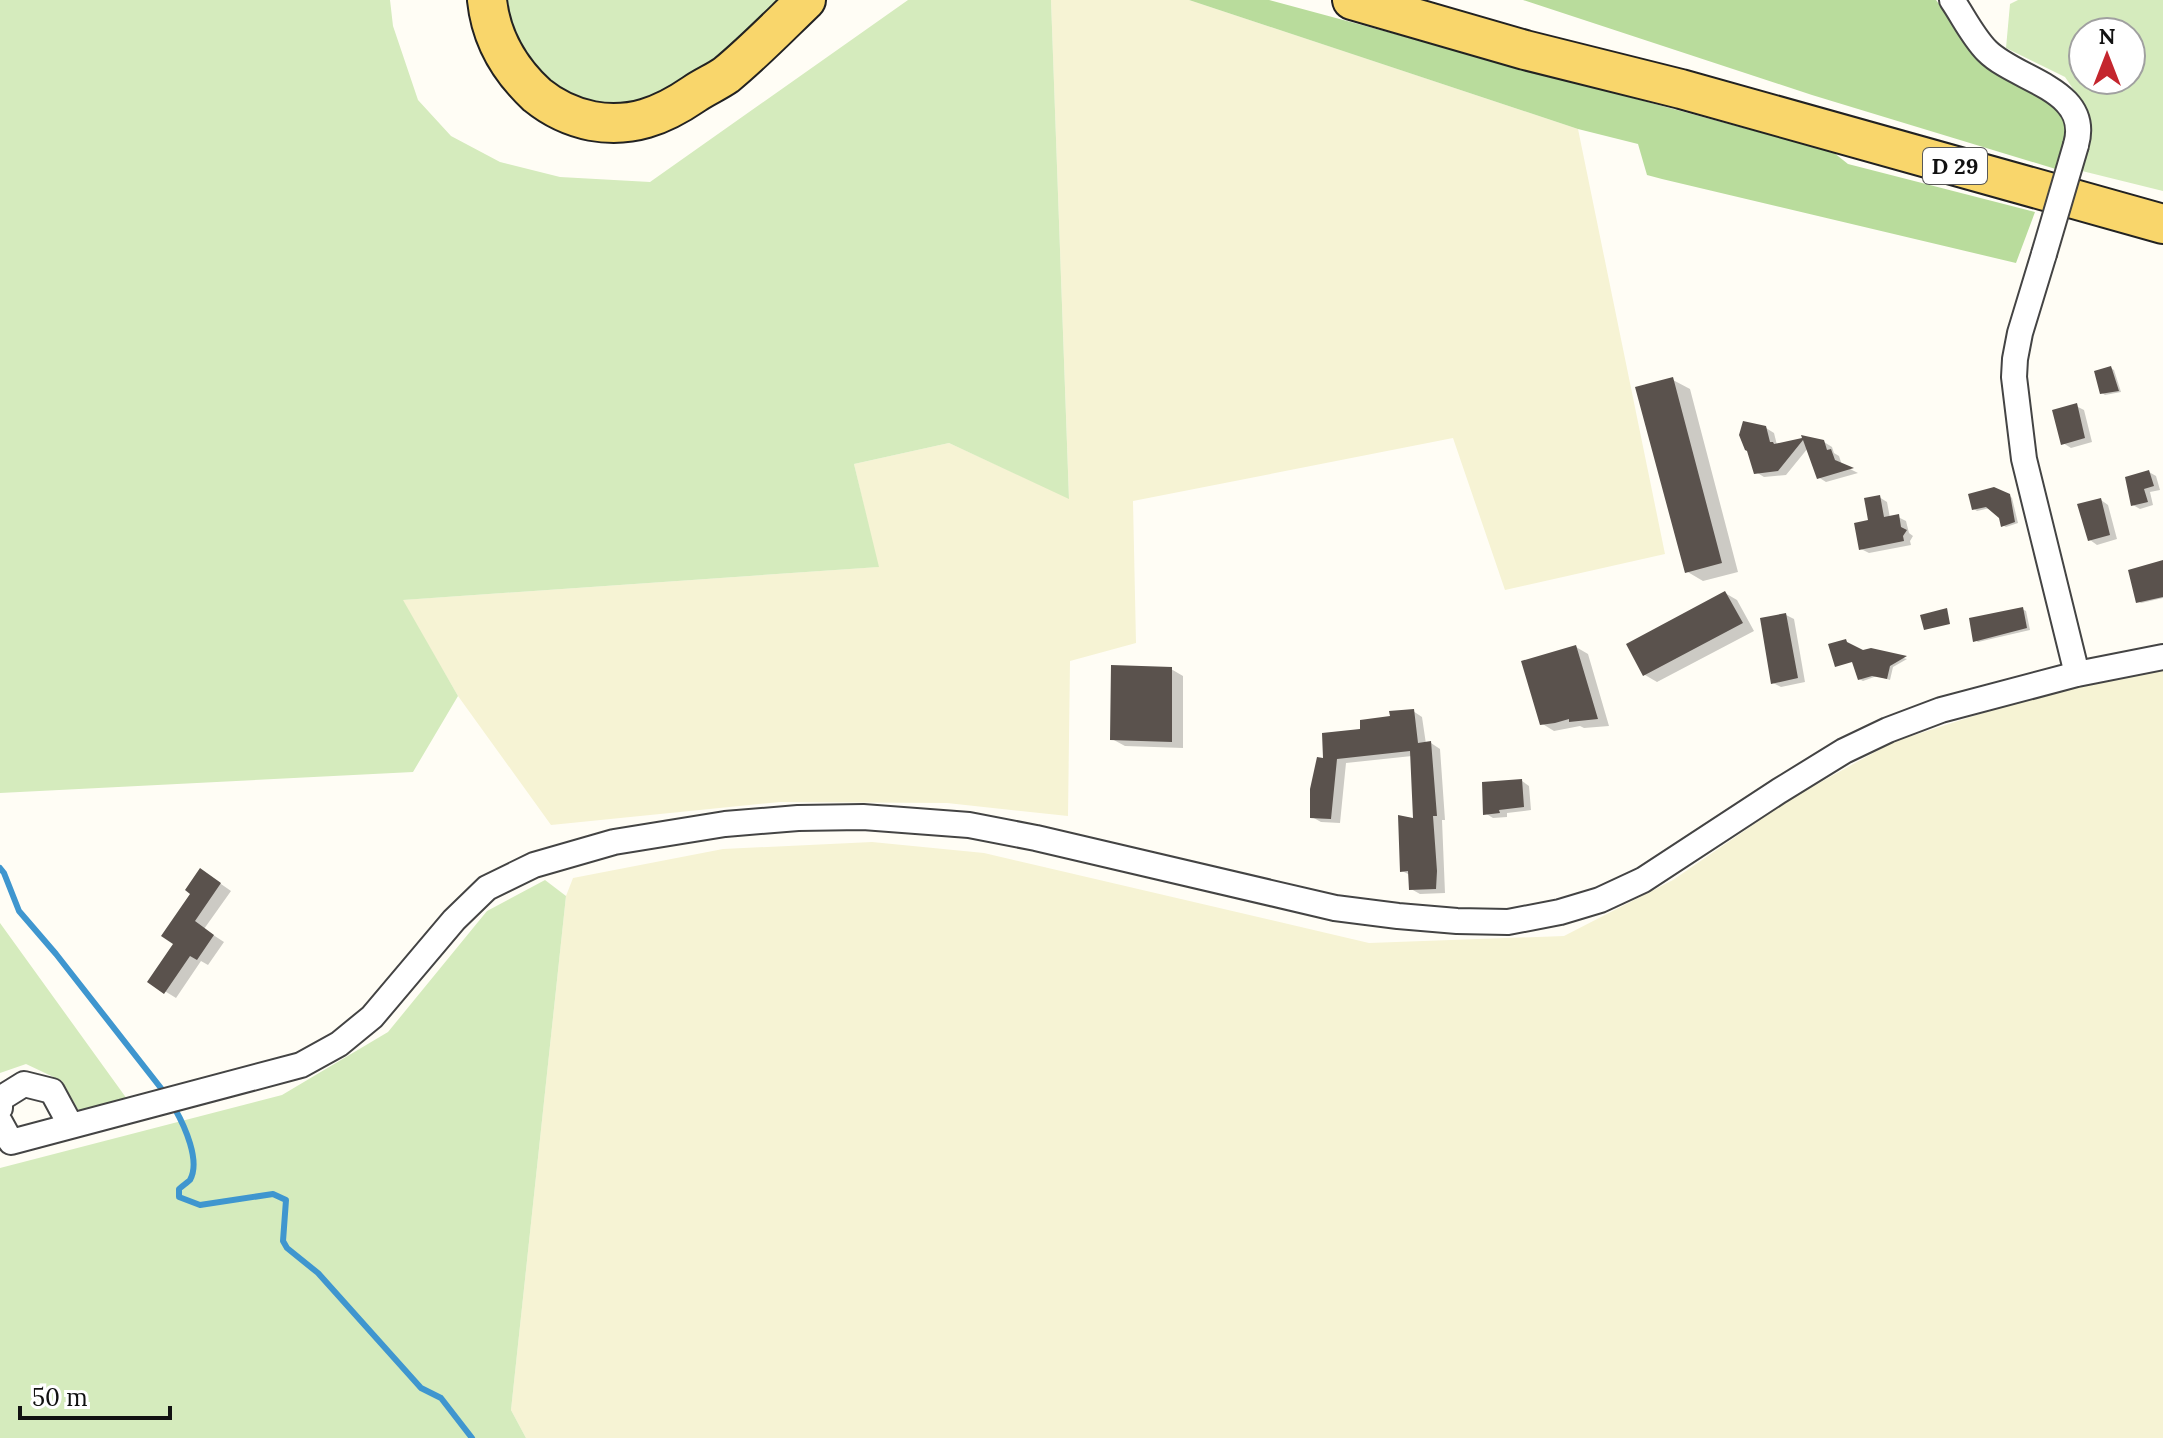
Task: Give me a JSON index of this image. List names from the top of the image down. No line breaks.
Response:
{"streets":{"main road":["D 29"]},"scale_bar":"50 m","north":"top"}
